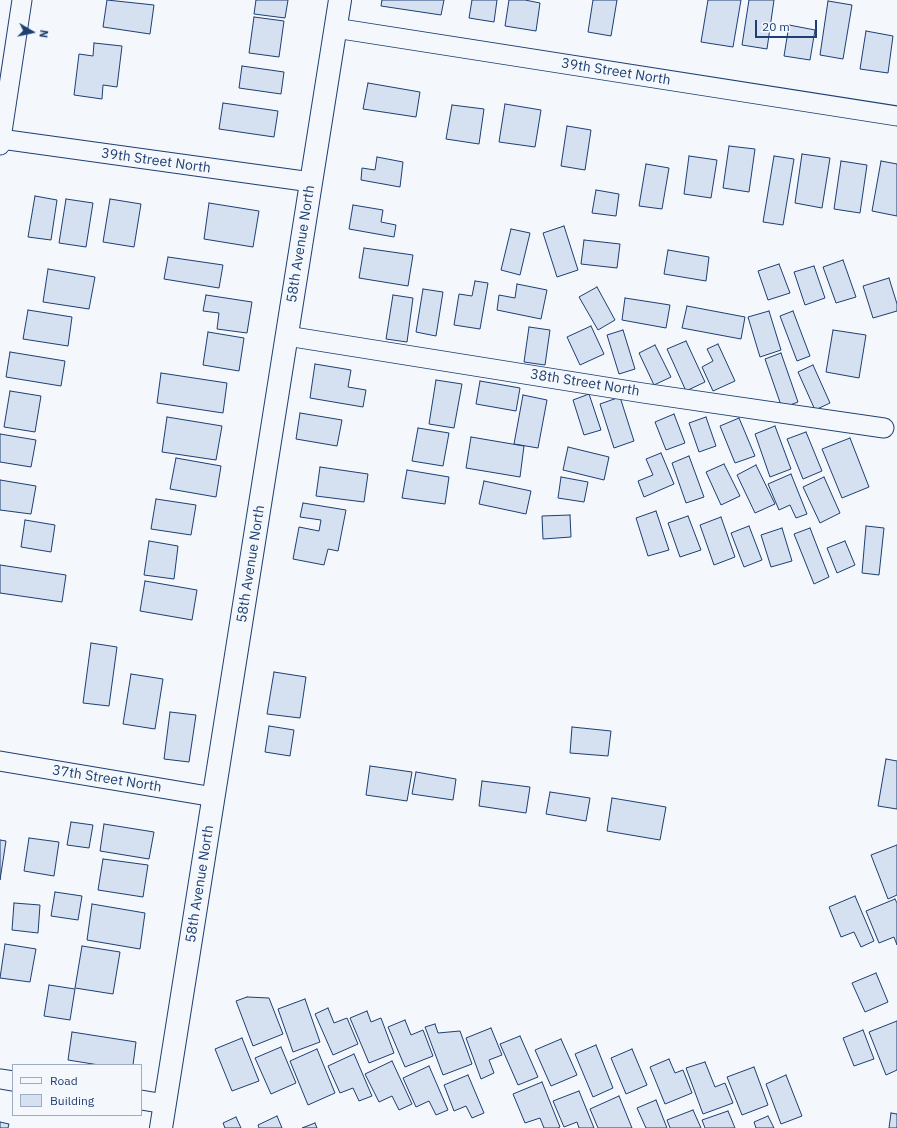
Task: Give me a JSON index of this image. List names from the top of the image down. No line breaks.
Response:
{"streets":{"street":["39th Street North","58th Avenue North","38th Street North","37th Street North"]},"crossings":[["39th Street North","58th Avenue North"],["58th Avenue North","38th Street North"],["58th Avenue North","37th Street North"]],"legend":["Road","Building"],"scale_bar":"20 m","north":"right"}
